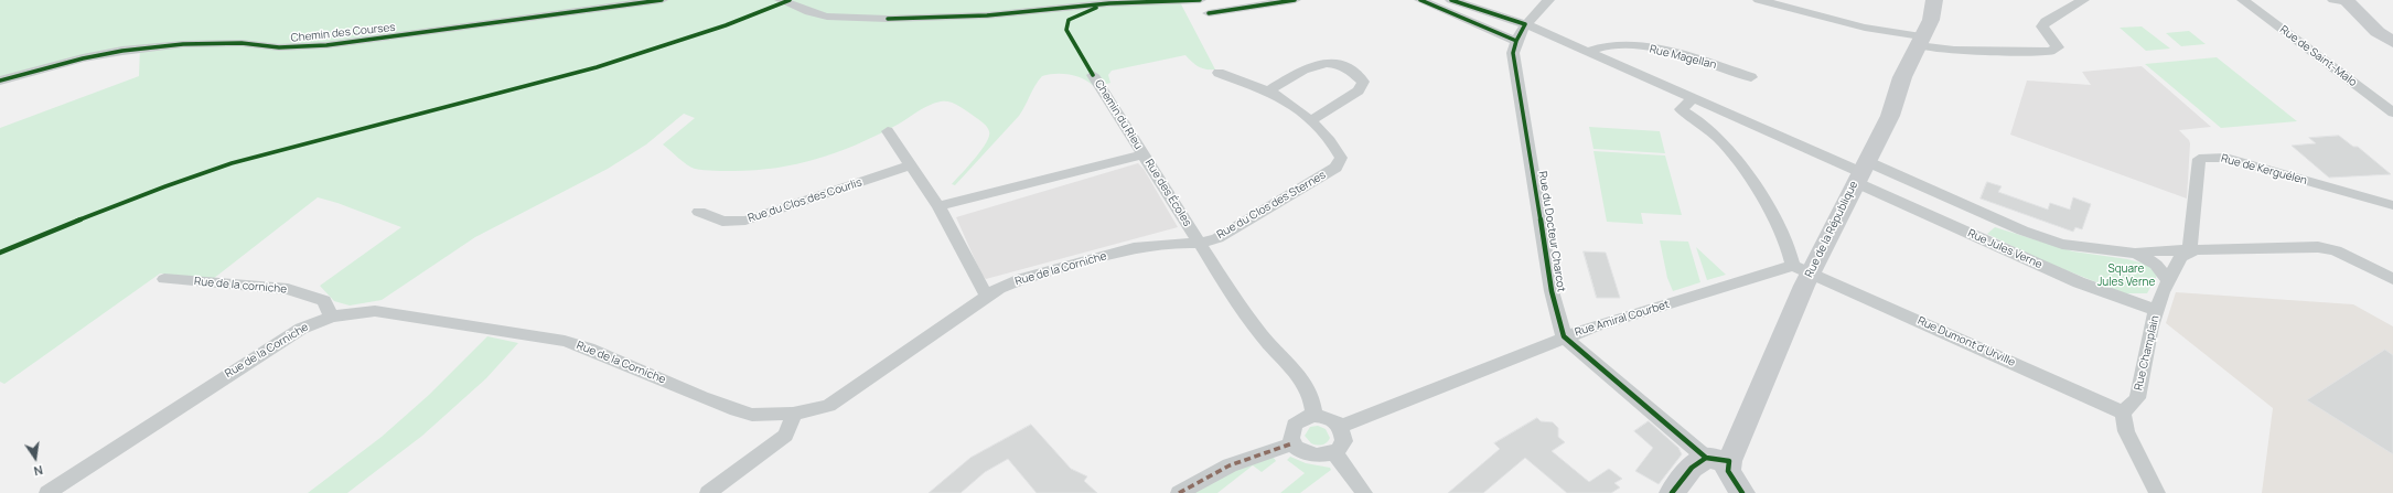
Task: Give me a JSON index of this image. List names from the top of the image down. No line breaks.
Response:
{"streets":{"street":["Chemin des Courses","Rue de Saint-Malo","Rue Magellan","Chemin du Rieu","Rue de Kerguélen","Rue des Écoles","Rue du Clos des Courlis","Rue du Clos des Sternes","Rue de la République","Rue du Docteur Charcot","Rue Jules Verne","Rue de la Corniche","Rue de la corniche","Rue Amiral Courbet","Rue Dumont d'Urville","Rue Champlain"]},"crossings":[["Chemin du Rieu","Rue des Écoles"],["Rue de Kerguélen","Rue Jules Verne"],["Rue de Kerguélen","Rue Champlain"],["Rue des Écoles","Rue du Clos des Sternes"],["Rue des Écoles","Rue de la Corniche"],["Rue des Écoles","Rue Amiral Courbet"],["Rue du Clos des Sternes","Rue de la Corniche"],["Rue de la République","Rue Jules Verne"],["Rue de la République","Rue Amiral Courbet"],["Rue de la République","Rue Dumont d'Urville"],["Rue du Docteur Charcot","Rue Amiral Courbet"],["Rue Jules Verne","Rue Champlain"],["Rue de la Corniche","Rue de la corniche"],["Rue Amiral Courbet","Rue Dumont d'Urville"],["Rue Dumont d'Urville","Rue Champlain"]],"parks":["Square Jules Verne"],"north":"bottom"}
